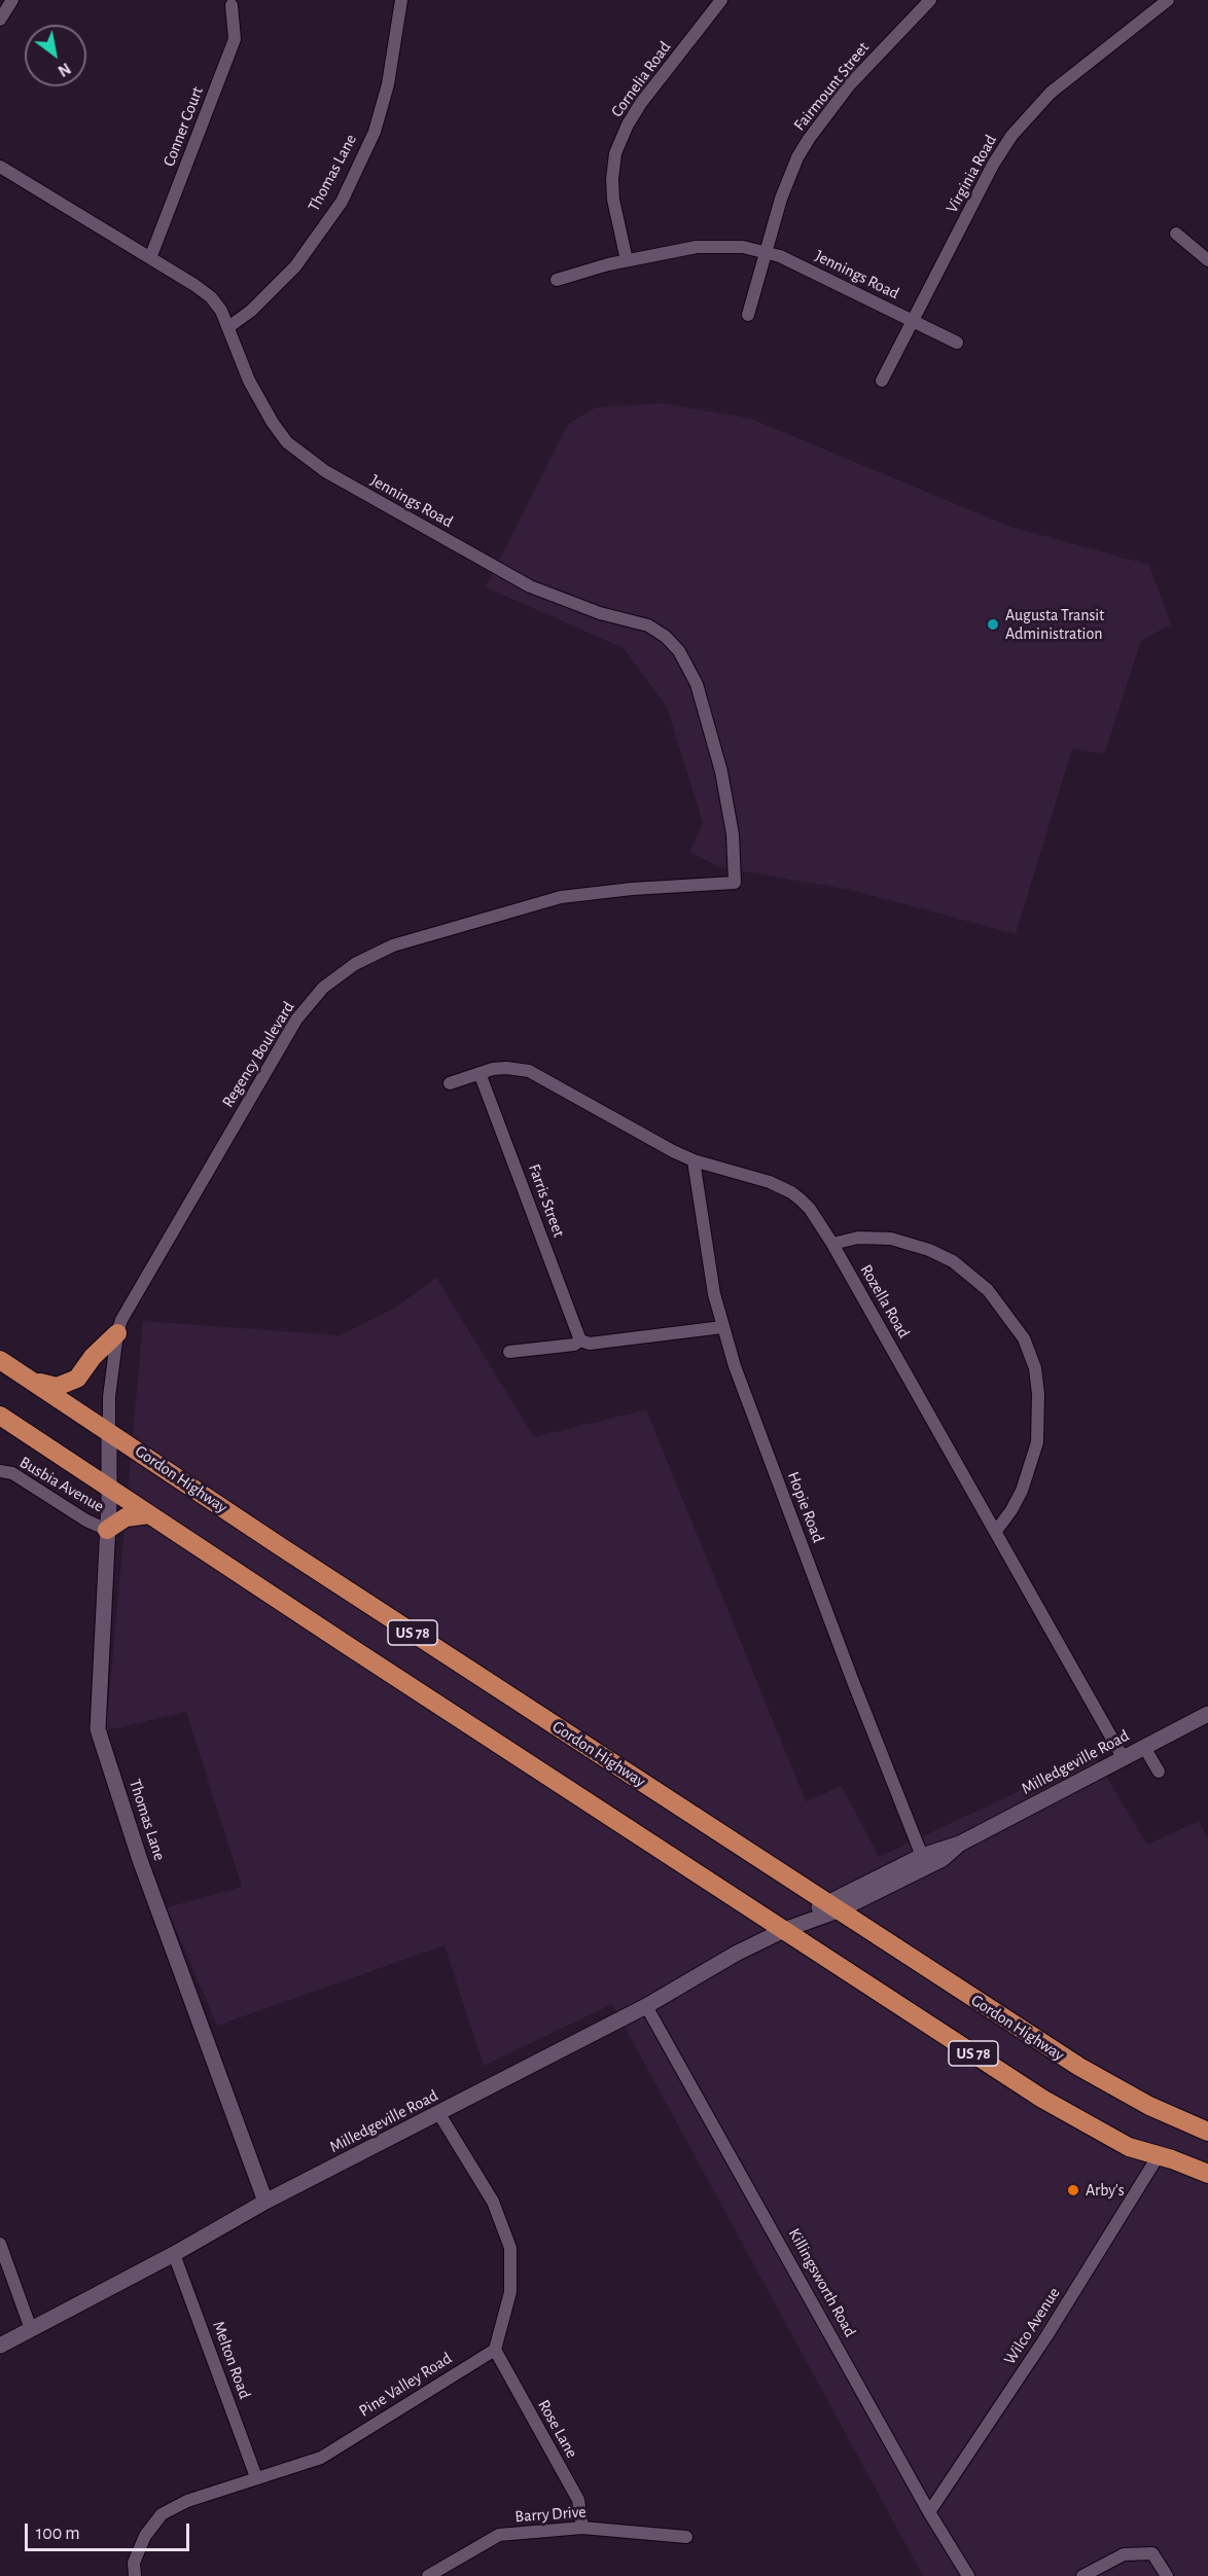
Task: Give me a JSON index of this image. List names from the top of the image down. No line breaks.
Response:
{"streets":{"highway":["Gordon Highway","US 78"],"street":["Cornelia Road","Fairmount Street","Conner Court","Thomas Lane","Virginia Road","Jennings Road","Regency Boulevard","Farris Street","Rozella Road","Busbia Avenue","Hopie Road","Milledgeville Road","Killingsworth Road","Wilco Avenue","Melton Road","Pine Valley Road","Rose Lane","Barry Drive"]},"crossings":[["Cornelia Road","Jennings Road"],["Fairmount Street","Jennings Road"],["Conner Court","Jennings Road"],["Thomas Lane","Jennings Road"],["Thomas Lane","Regency Boulevard"],["Thomas Lane","Gordon Highway"],["Thomas Lane","Busbia Avenue"],["Thomas Lane","US 78"],["Thomas Lane","Milledgeville Road"],["Virginia Road","Jennings Road"],["Jennings Road","Regency Boulevard"],["Regency Boulevard","Gordon Highway"],["Farris Street","Rozella Road"],["Rozella Road","Hopie Road"],["Rozella Road","Milledgeville Road"],["Gordon Highway","Milledgeville Road"],["Hopie Road","Milledgeville Road"],["US 78","Milledgeville Road"],["US 78","Wilco Avenue"],["Milledgeville Road","Killingsworth Road"],["Milledgeville Road","Melton Road"],["Killingsworth Road","Wilco Avenue"],["Melton Road","Pine Valley Road"],["Pine Valley Road","Rose Lane"],["Rose Lane","Barry Drive"]],"places":["Augusta Transit Administration","Arby's"],"scale_bar":"100 m","north":"bottom right"}
